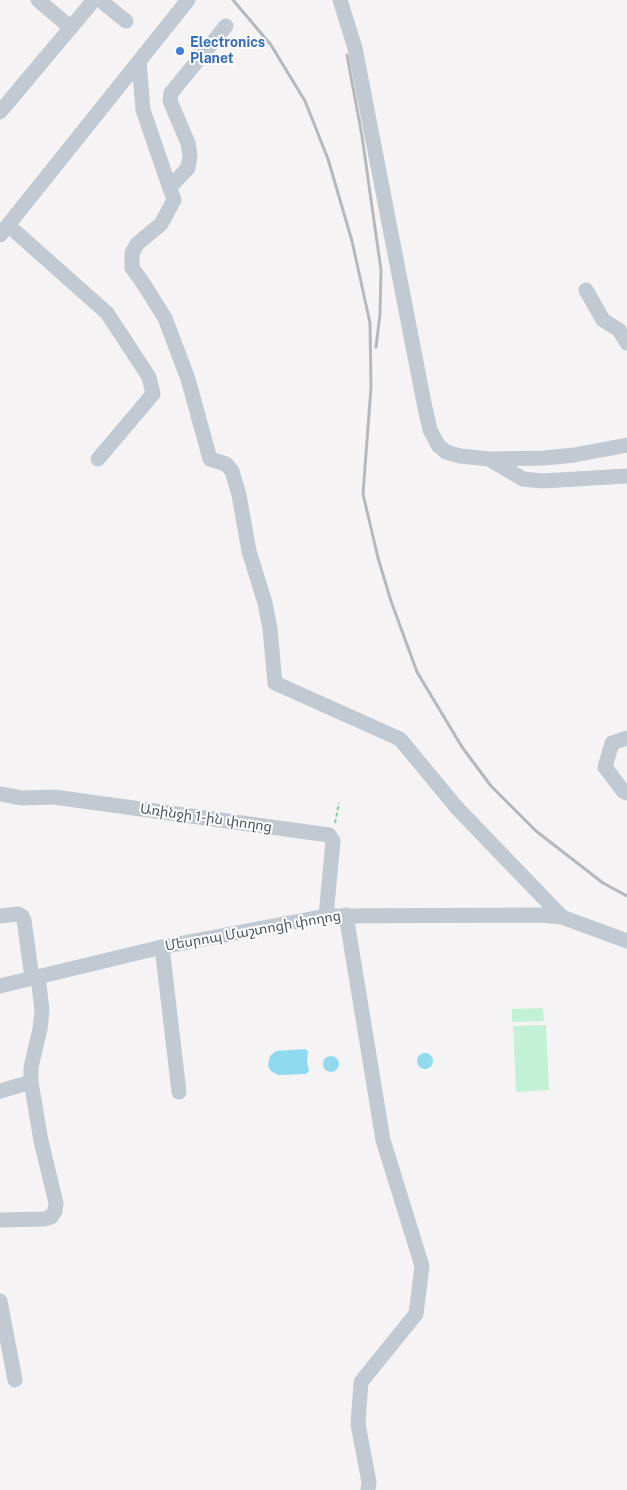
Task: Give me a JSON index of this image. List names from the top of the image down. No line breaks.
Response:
{"streets":{"street":["Առինջի 1-ին փողոց","Մեսրոպ Մաշտոցի փողոց"]},"places":["Electronics Planet"]}
